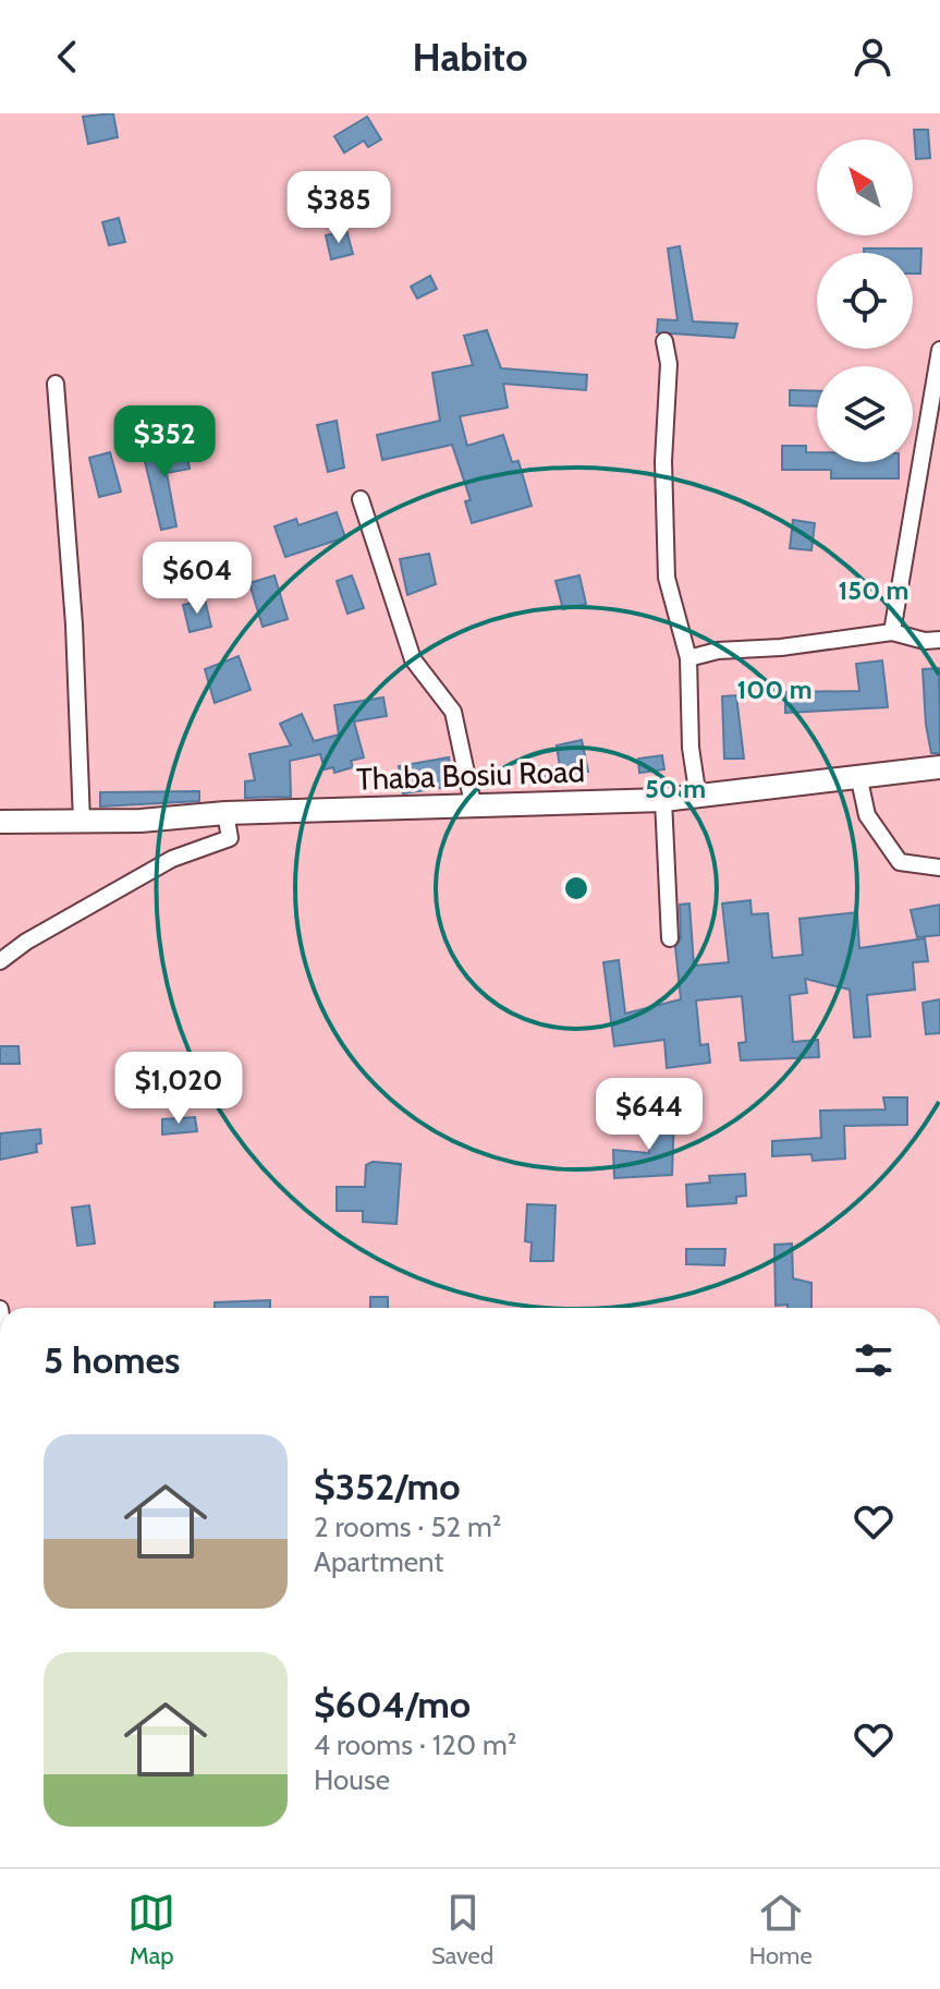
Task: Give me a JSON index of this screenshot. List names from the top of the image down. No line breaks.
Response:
{"streets":{"street":["Thaba Bosiu Road"]},"north":"top left","page":{"header":"Habito","price":["$385","$352","$604","$1,020","$644"],"heading":"5 homes","list":[{"name":"$352/mo","note":"2 rooms · 52 m² · Apartment"},{"name":"$604/mo","note":"4 rooms · 120 m² · House"}],"tabs":["Map","Saved","Home"]},"rings":["150 m","100 m","50 m"]}
